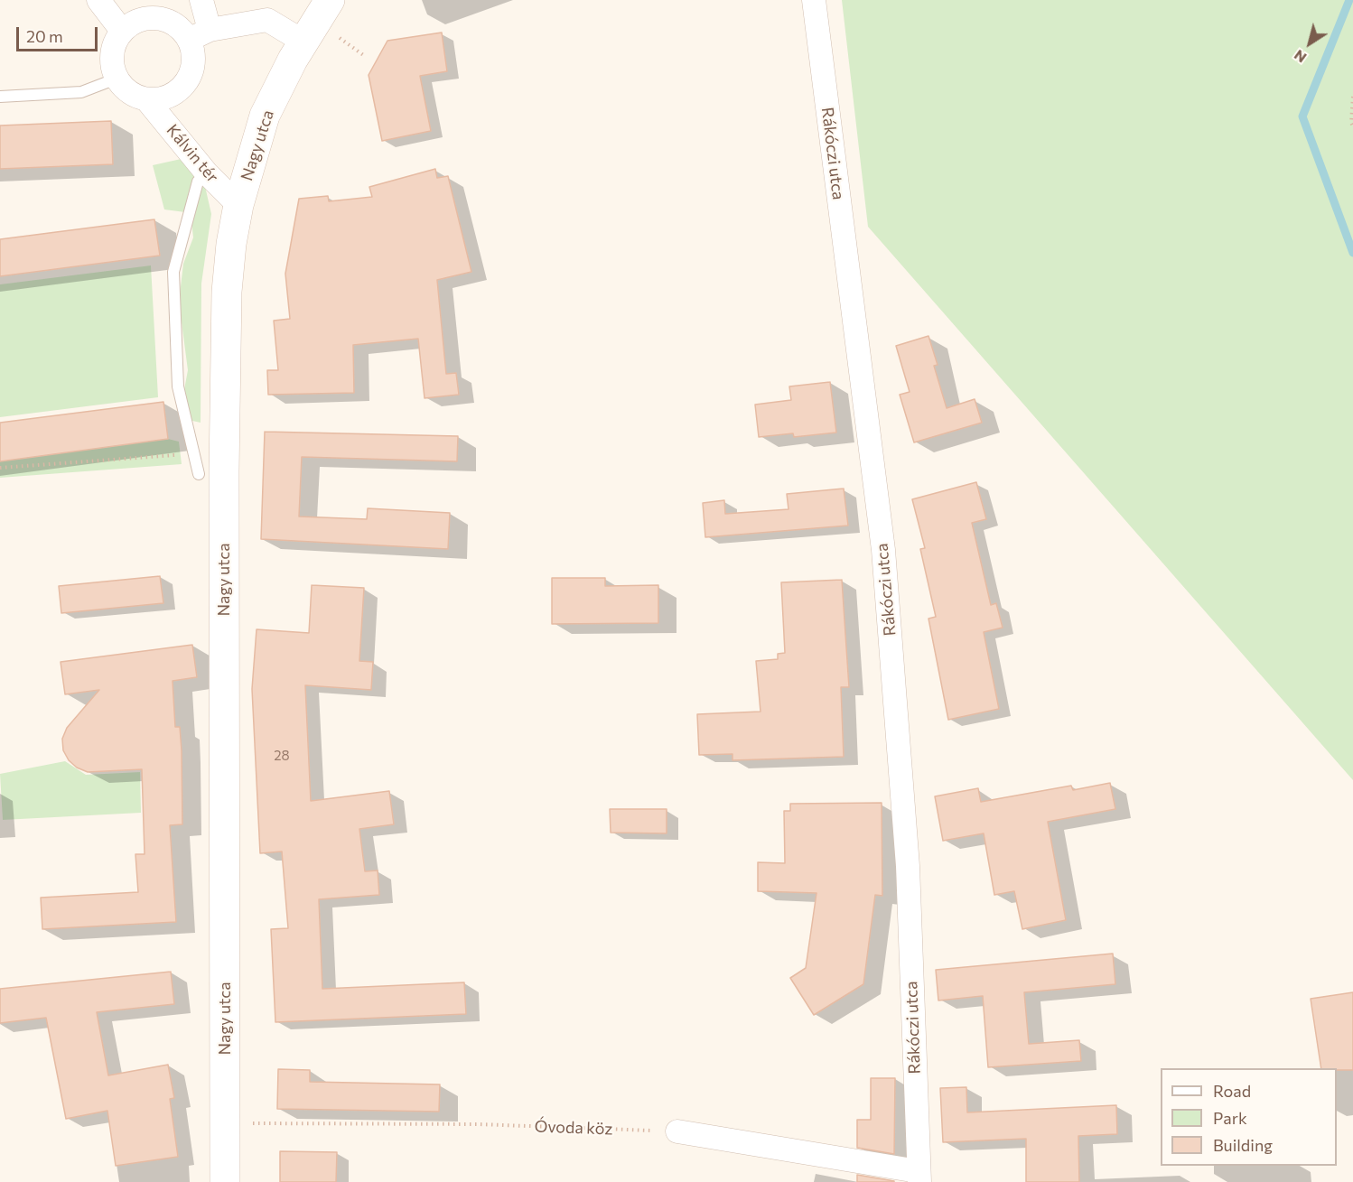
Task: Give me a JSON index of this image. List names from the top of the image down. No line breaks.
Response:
{"streets":{"main road":["Nagy utca"],"street":["Kálvin tér","Rákóczi utca"],"path":["Óvoda köz"]},"crossings":[["Nagy utca","Kálvin tér"],["Nagy utca","Óvoda köz"]],"house_numbers":["28"],"legend":["Road","Park","Building"],"scale_bar":"20 m","north":"bottom left"}
